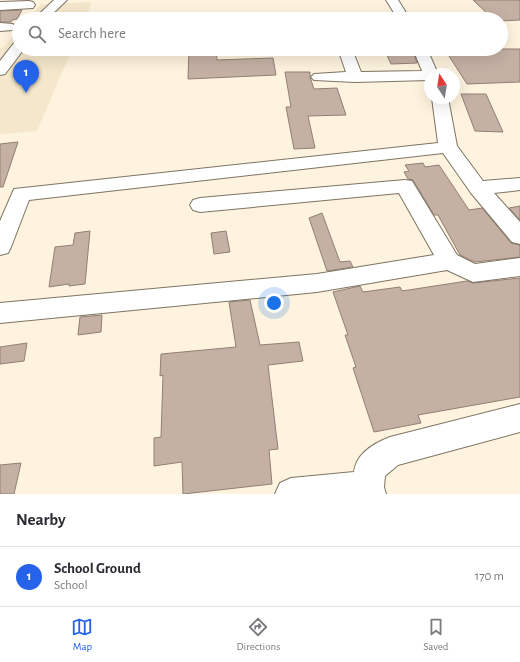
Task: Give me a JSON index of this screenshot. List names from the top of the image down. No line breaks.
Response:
{"north":"top","page":{"search":"Search here","pins":"1","heading":"Nearby","list":[{"mark":"1","name":"School Ground","note":"School","value":"170 m"}],"nav":["Map","Directions","Saved"]}}
